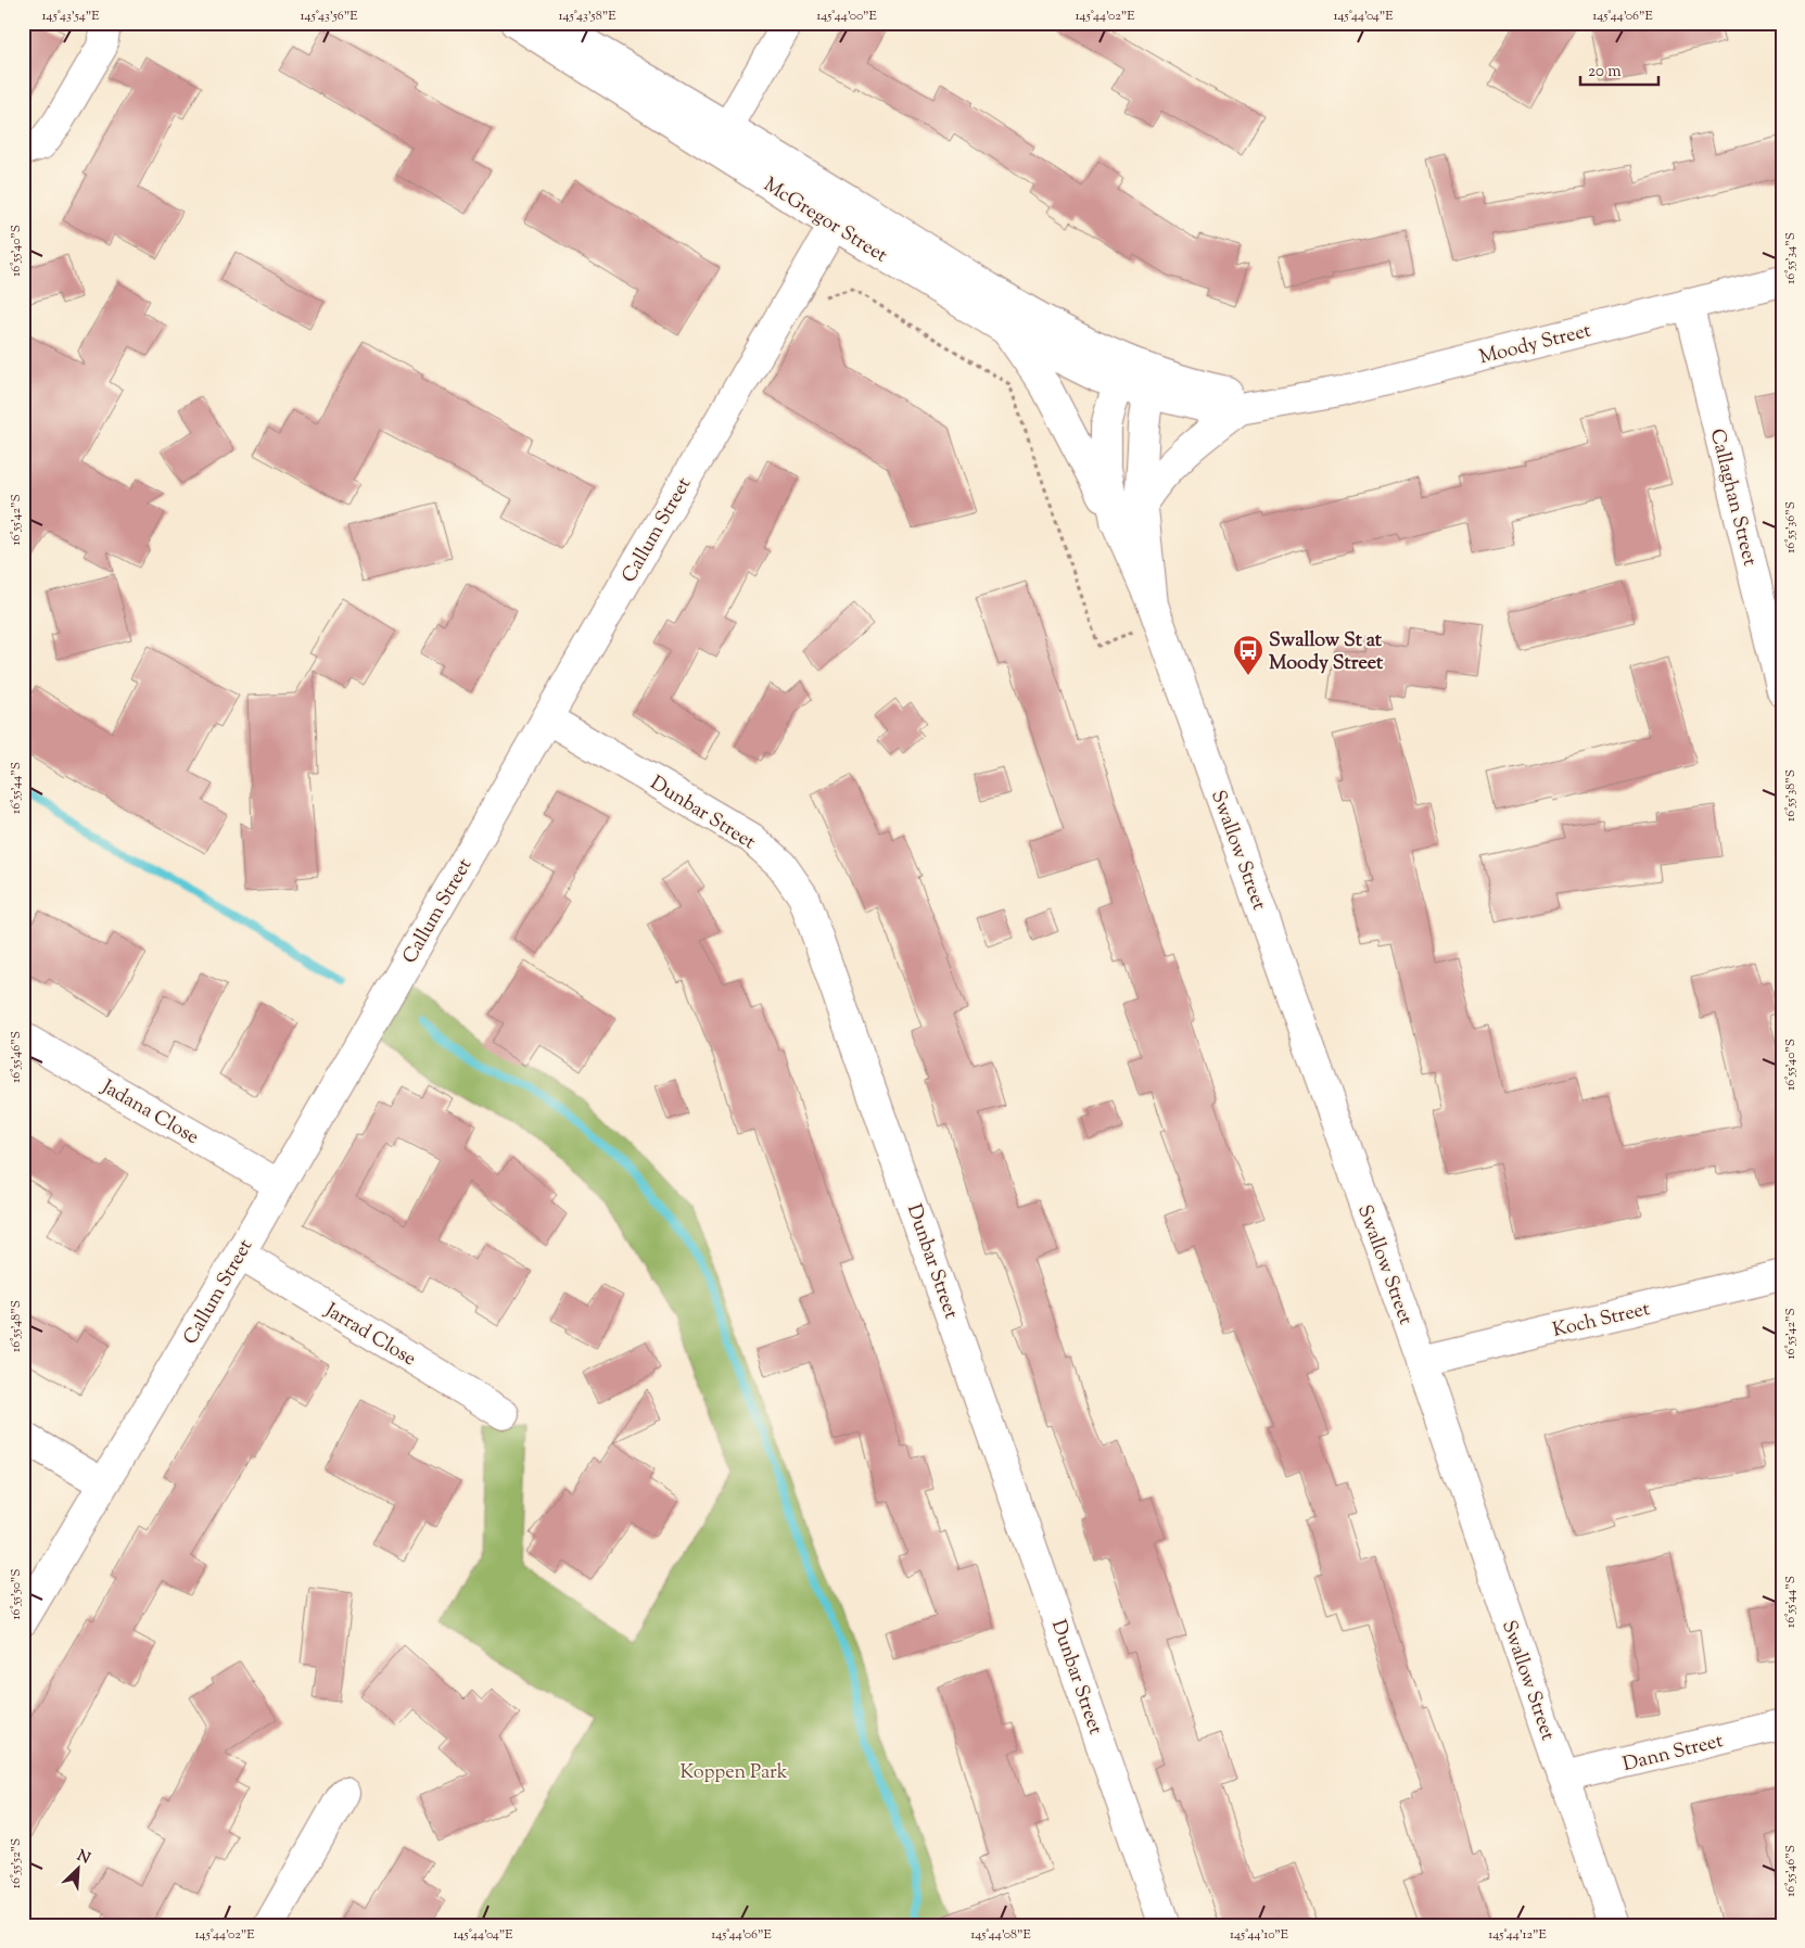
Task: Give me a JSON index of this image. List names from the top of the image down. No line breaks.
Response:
{"streets":{"street":["McGregor Street","Moody Street","Callaghan Street","Callum Street","Dunbar Street","Swallow Street","Jadana Close","Koch Street","Jarrad Close","Dann Street"]},"crossings":[["McGregor Street","Moody Street"],["McGregor Street","Callum Street"],["McGregor Street","Swallow Street"],["Moody Street","Callaghan Street"],["Moody Street","Swallow Street"],["Callum Street","Dunbar Street"],["Callum Street","Jadana Close"],["Callum Street","Jarrad Close"],["Swallow Street","Koch Street"],["Swallow Street","Dann Street"]],"parks":["Koppen Park"],"places":{"bus stop":["Swallow St at Moody Street"]},"scale_bar":"20 m","north":"top right","coordinates":["145°43'54\"E","145°43'56\"E","145°43'58\"E","145°44'00\"E","145°44'02\"E","145°44'04\"E","145°44'06\"E","16°55'40\"S","16°55'34\"S","16°55'42\"S","16°55'36\"S","16°55'44\"S","16°55'38\"S","16°55'46\"S","16°55'48\"S","16°55'50\"S","16°55'52\"S","145°44'08\"E","145°44'10\"E","145°44'12\"E"]}
